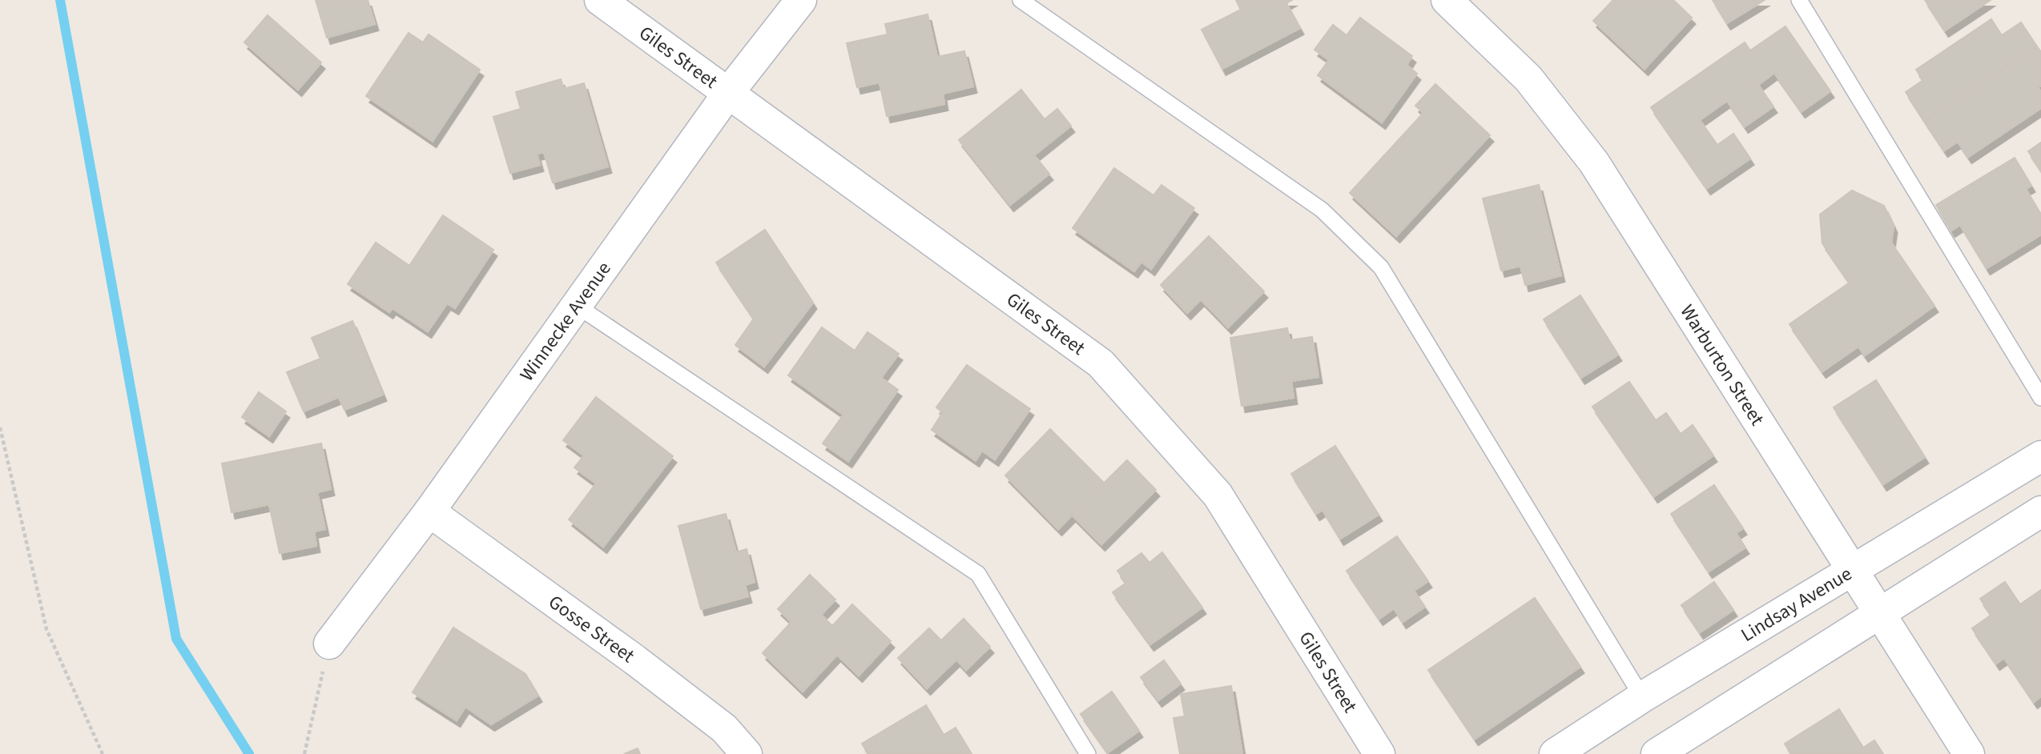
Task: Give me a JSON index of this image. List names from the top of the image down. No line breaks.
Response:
{"streets":{"street":["Giles Street","Winnecke Avenue","Warburton Street","Lindsay Avenue","Gosse Street"]},"crossings":[["Giles Street","Winnecke Avenue"],["Winnecke Avenue","Gosse Street"],["Warburton Street","Lindsay Avenue"]]}
